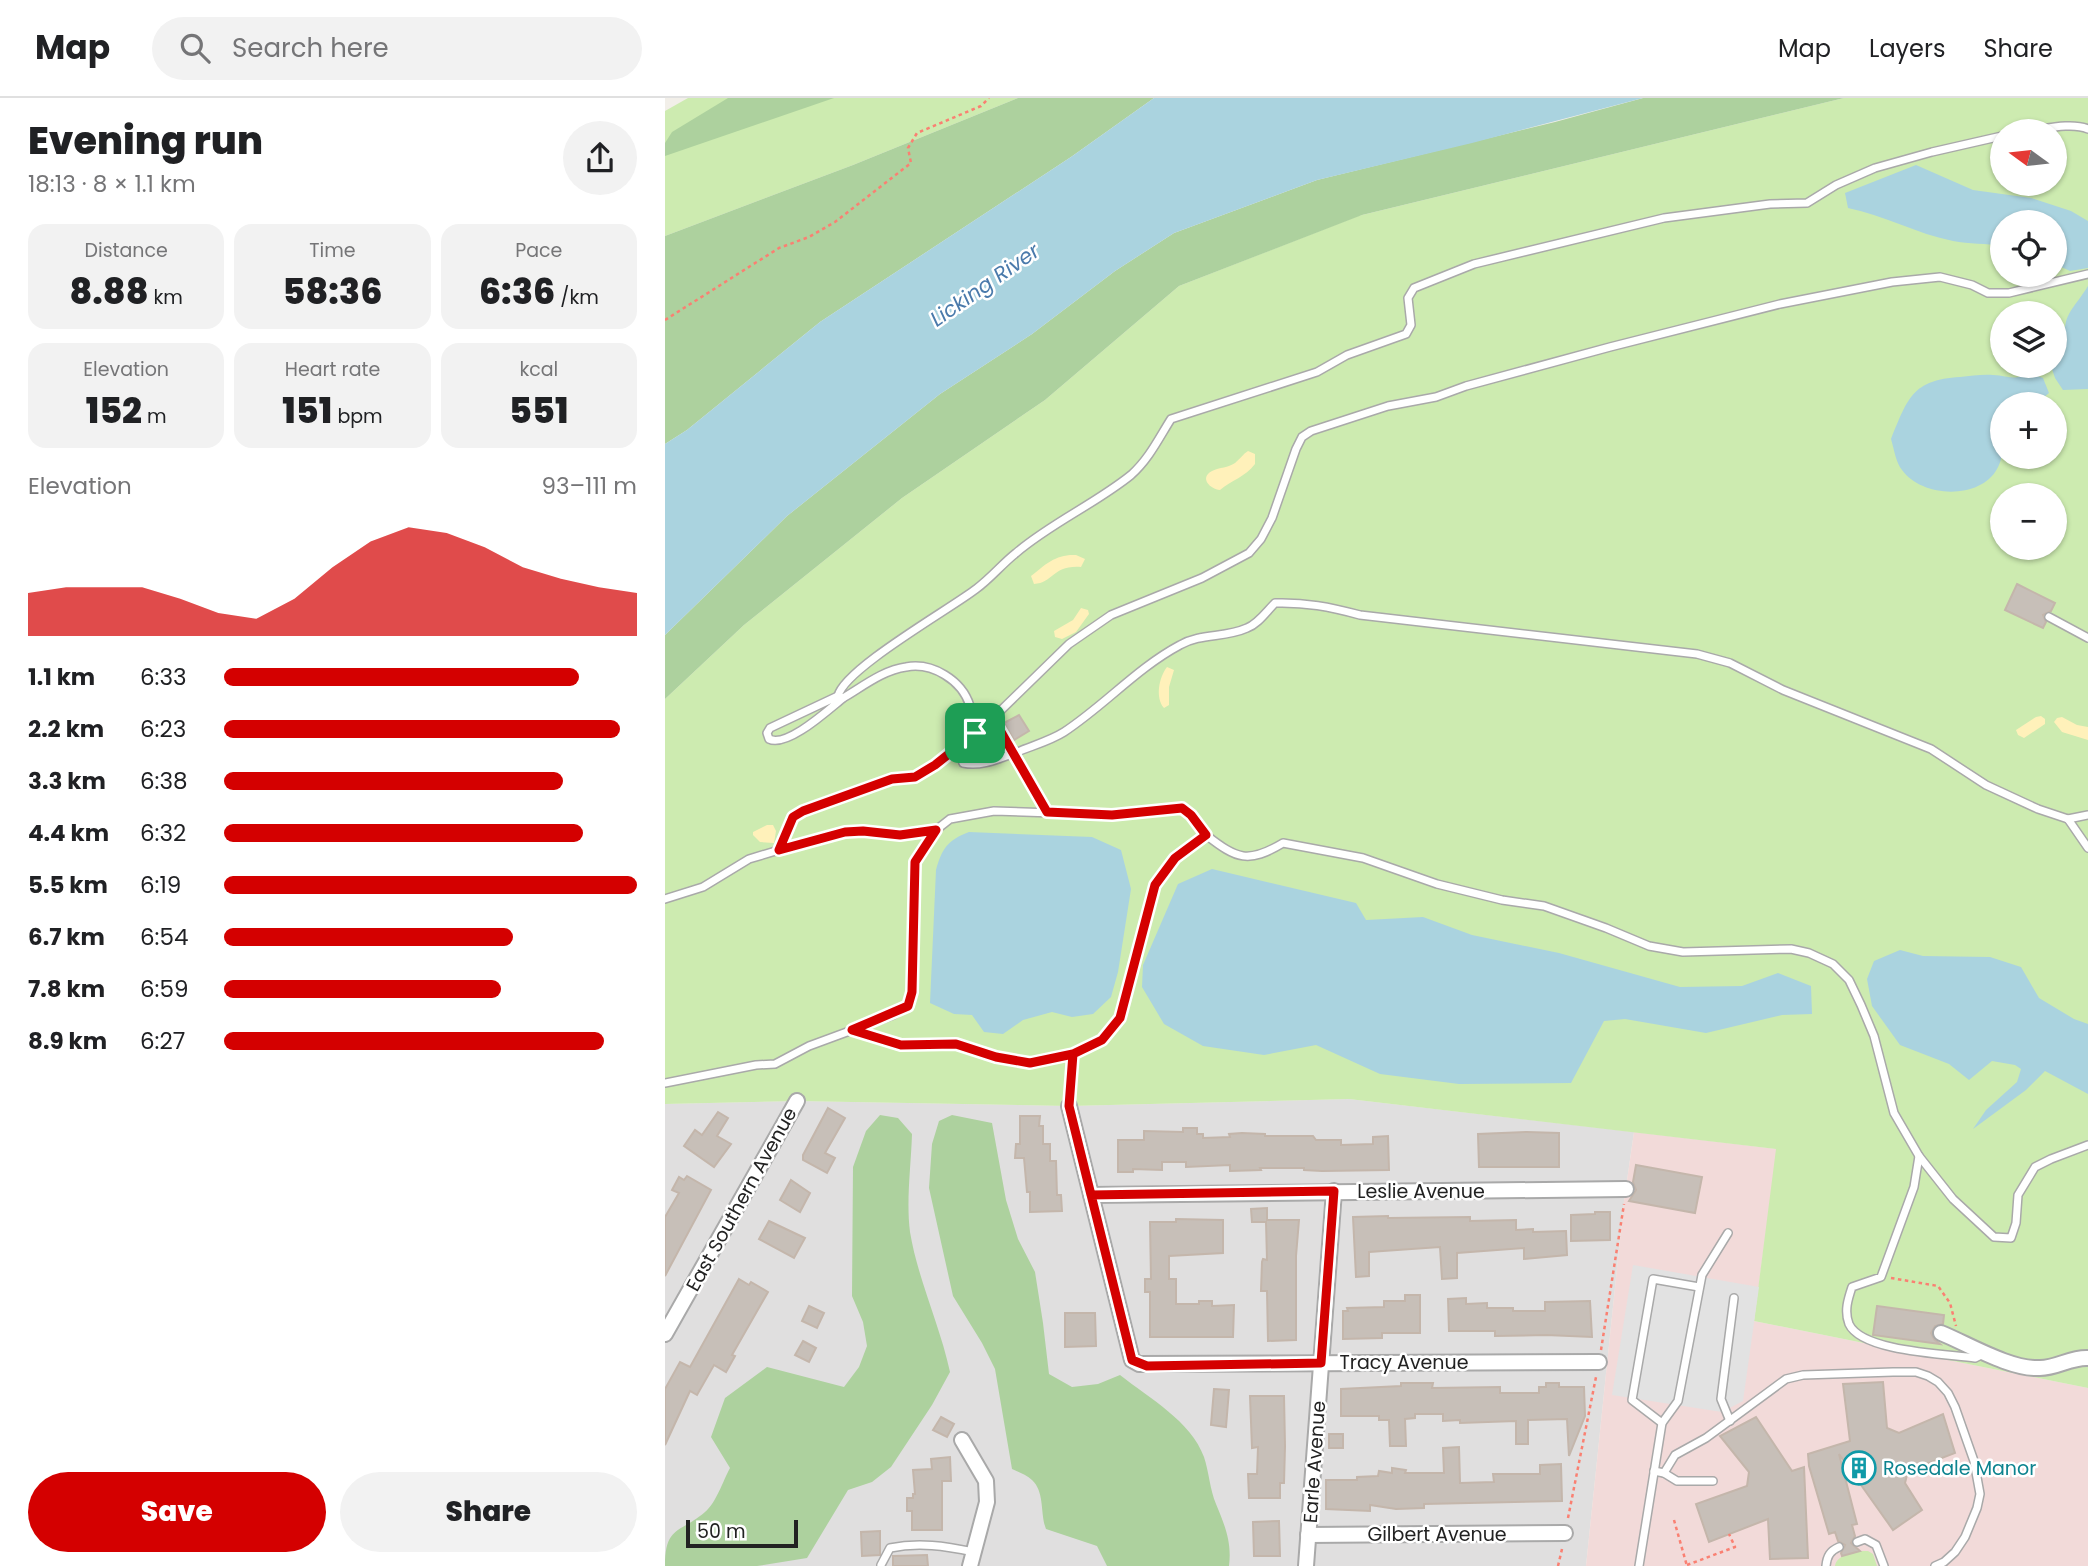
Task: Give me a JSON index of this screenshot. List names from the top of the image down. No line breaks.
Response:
{"streets":{"street":["Leslie Avenue","East Southern Avenue","Tracy Avenue","Earle Avenue","Gilbert Avenue"]},"crossings":[["Leslie Avenue","Tracy Avenue"],["Leslie Avenue","Earle Avenue"],["Tracy Avenue","Earle Avenue"],["Earle Avenue","Gilbert Avenue"]],"water":["Licking River"],"places":{"building":["Rosedale Manor"]},"scale_bar":"50 m","north":"left","page":{"header":"Map","search":"Search here","nav":["Map","Layers","Share"],"heading":["Evening run","18:13 · 8 × 1.1 km"],"map_buttons":["+","−"],"stats":[["Distance","8.88 km"],["Time","58:36"],["Pace","6:36 /km"],["Elevation","152 m"],["Heart rate","151 bpm"],["kcal","551"]],"chart":["Elevation","93–111 m"],"list":[{"name":"1.1 km","note":"6:33"},{"name":"2.2 km","note":"6:23"},{"name":"3.3 km","note":"6:38"},{"name":"4.4 km","note":"6:32"},{"name":"5.5 km","note":"6:19"},{"name":"6.7 km","note":"6:54"},{"name":"7.8 km","note":"6:59"},{"name":"8.9 km","note":"6:27"}],"buttons":["Save","Share"],"scale":"50 m"}}
